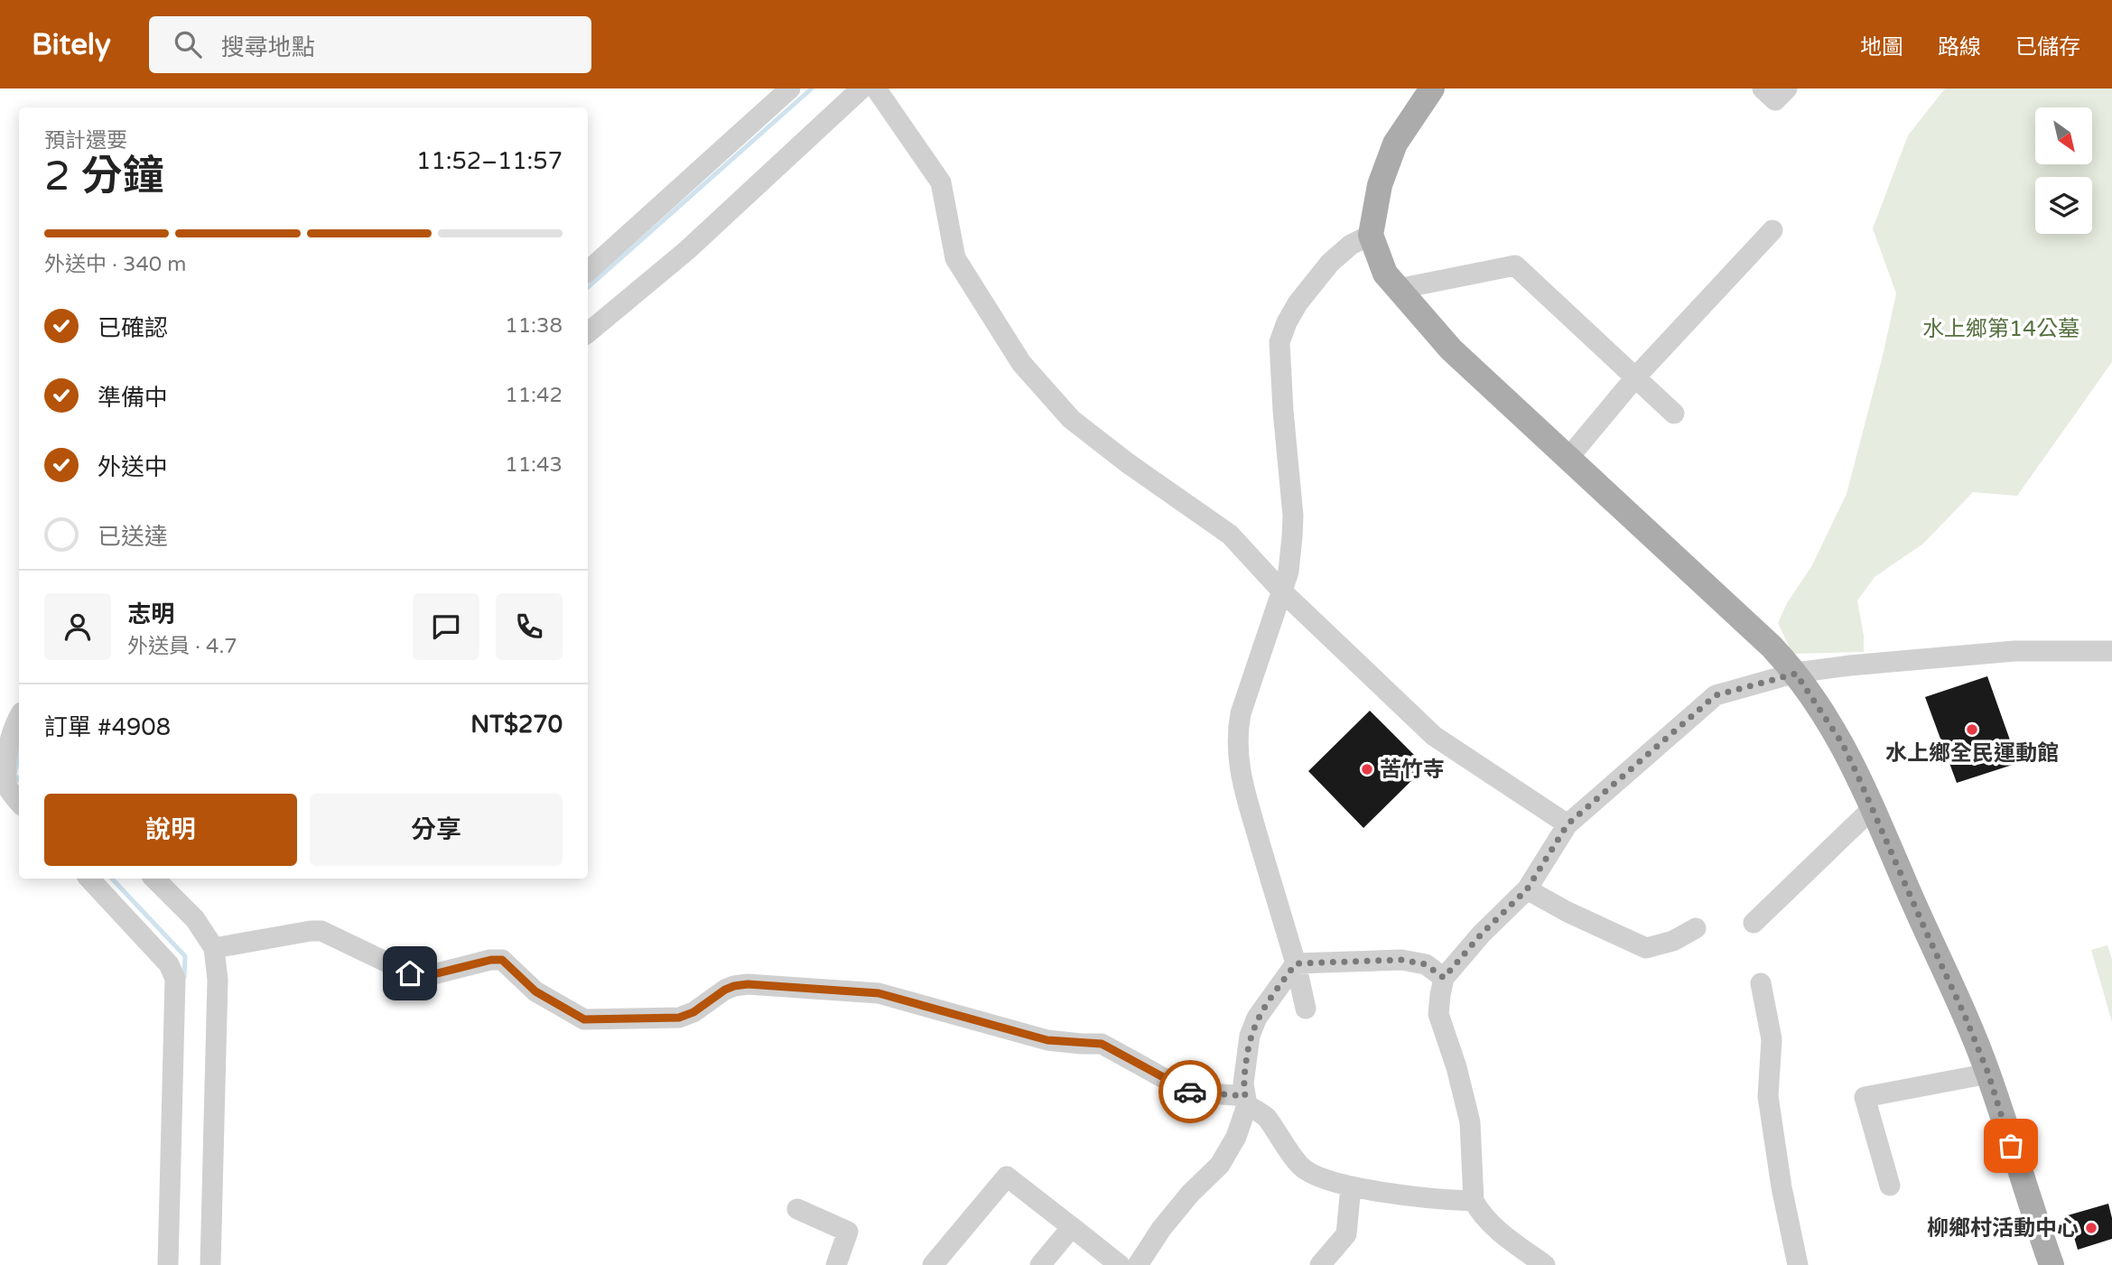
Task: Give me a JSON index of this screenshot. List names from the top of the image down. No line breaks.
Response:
{"parks":["水上鄉第14公墓"],"places":["水上鄉全民運動館","苦竹寺","柳鄉村活動中心"],"north":"bottom right","page":{"header":"Bitely","search":"搜尋地點","nav":["地圖","路線","已儲存"],"heading":["2 分鐘","預計還要","11:52–11:57"],"panel":["志明","外送員 · 4.7","訂單 #4908","NT$270"],"bar":"外送中 · 340 m","list":[["已確認","11:38"],["準備中","11:42"],["外送中","11:43"],"已送達"],"buttons":["說明","分享"]}}
